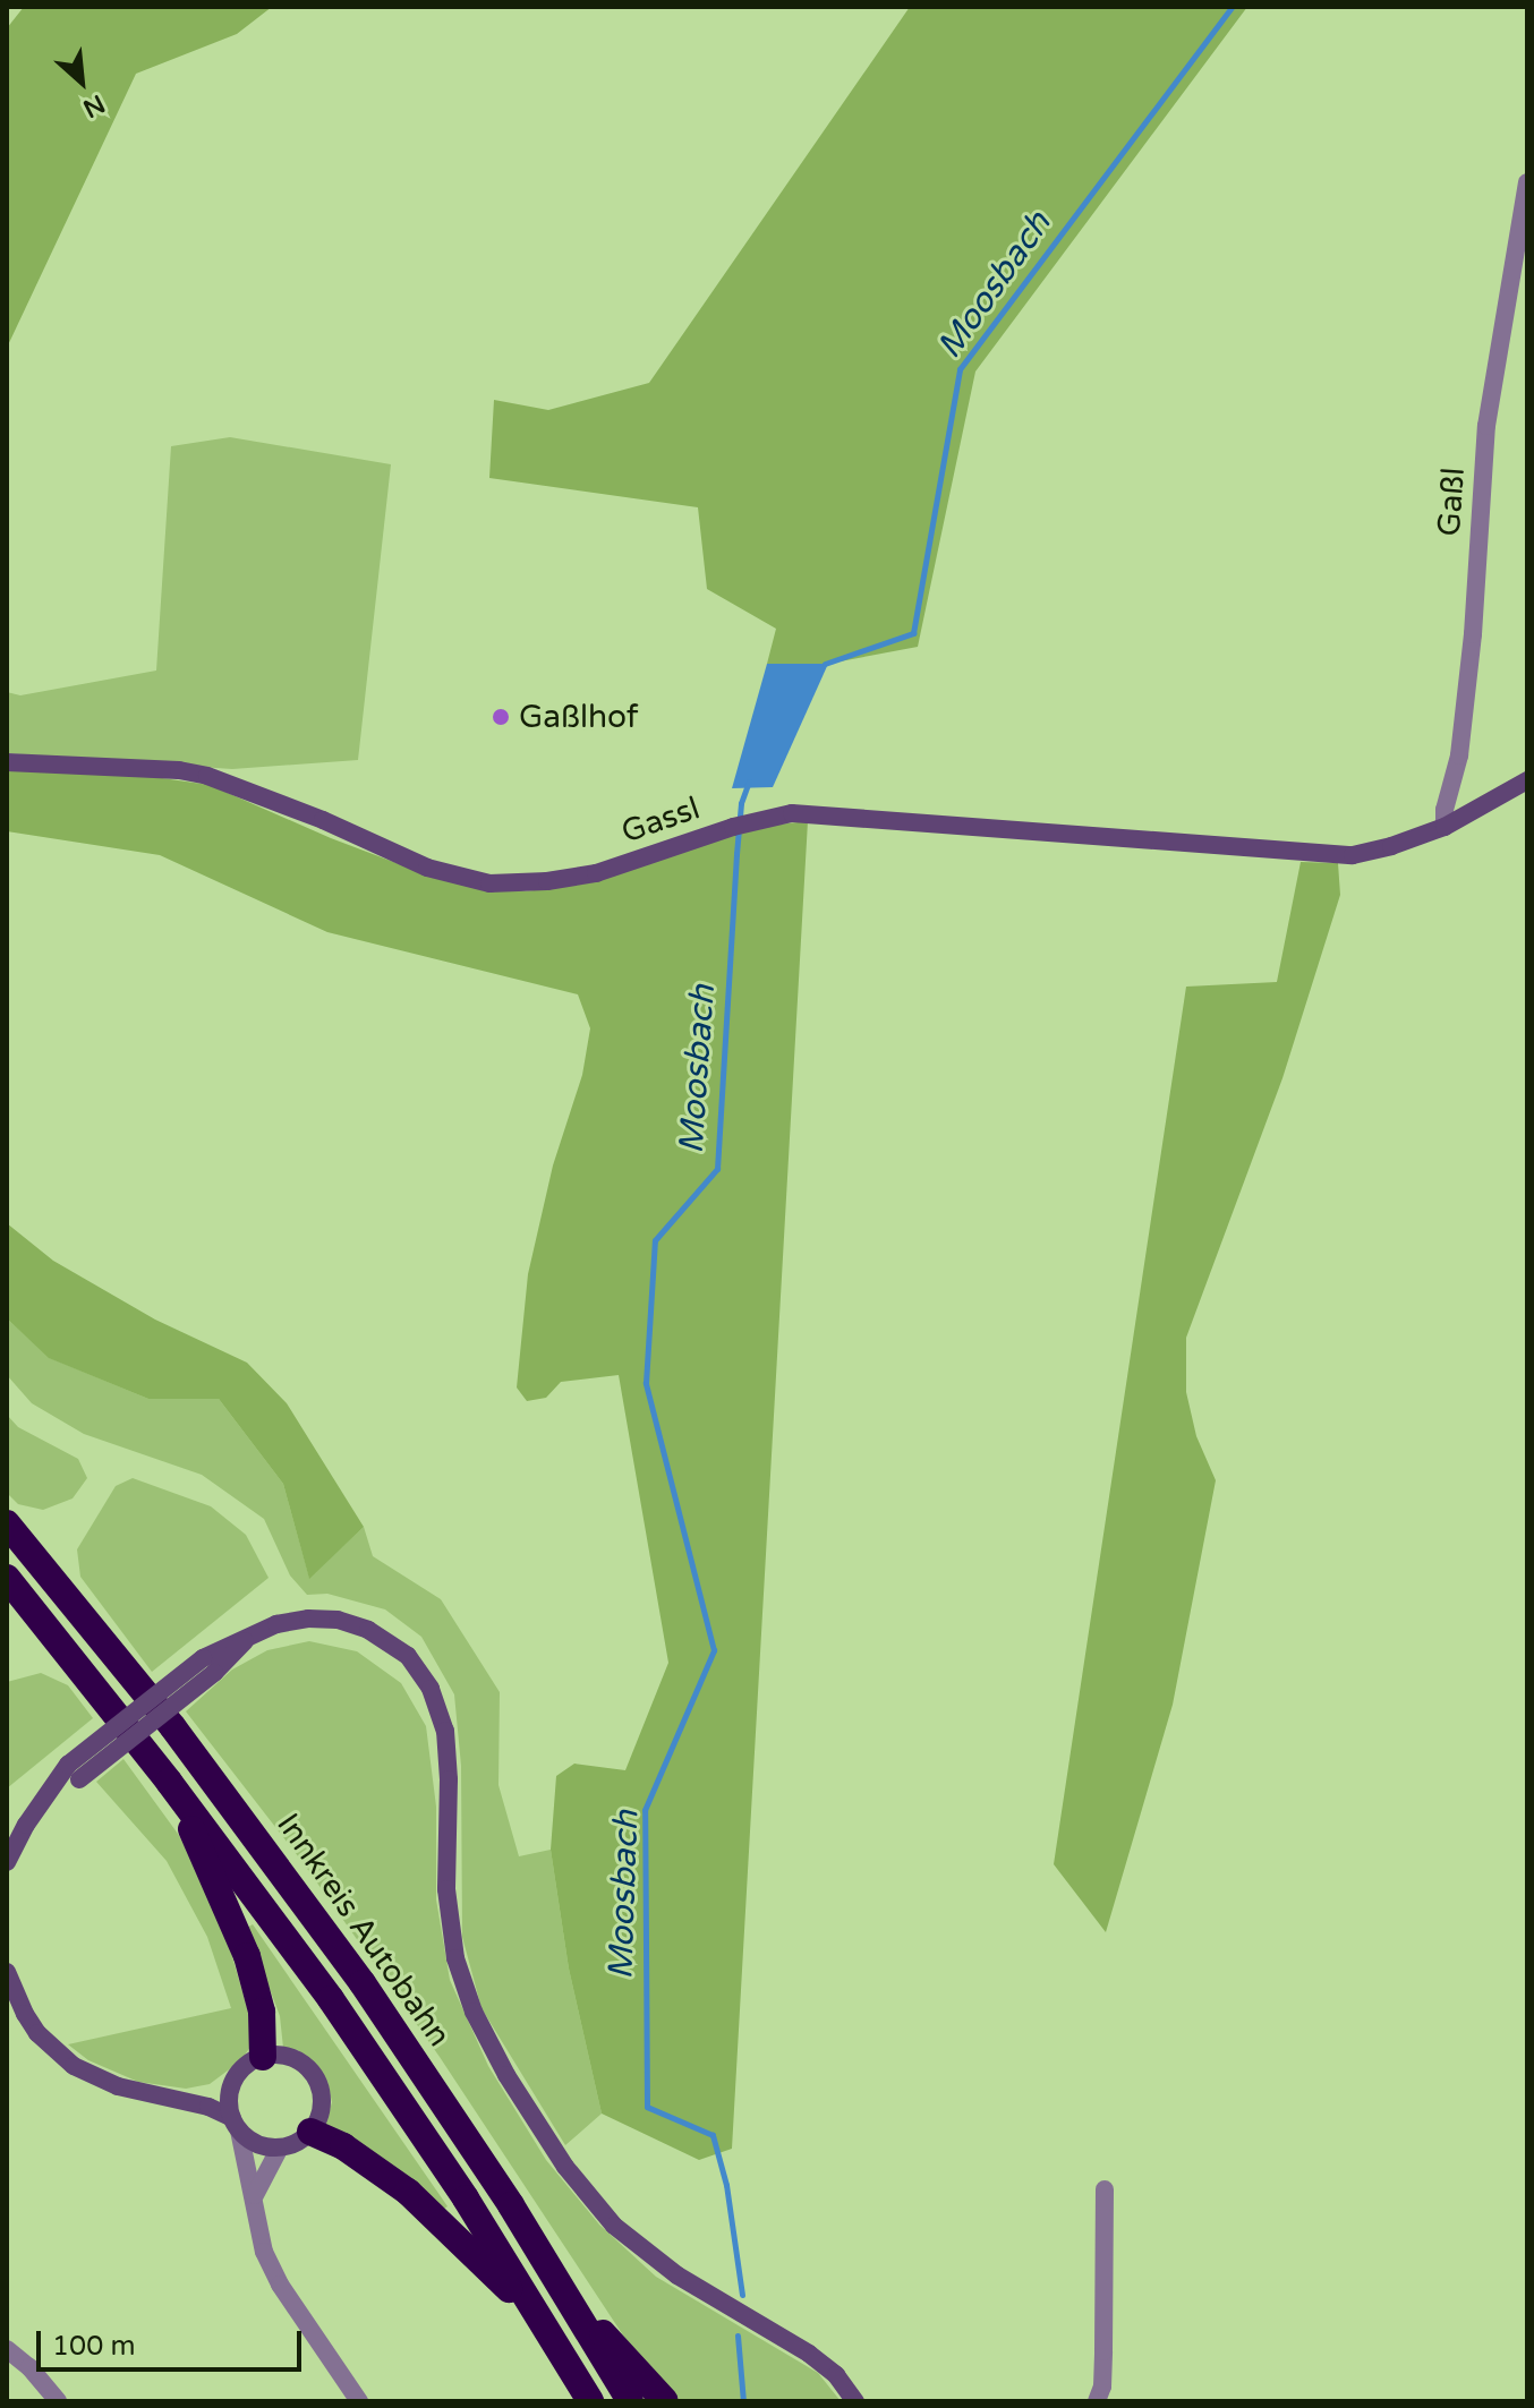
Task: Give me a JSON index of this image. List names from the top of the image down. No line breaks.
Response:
{"streets":{"highway":["Innkreis Autobahn"],"street":["Gaßl","Gassl"]},"crossings":[["Gaßl","Gassl"]],"water":["Moosbach"],"places":["Gaßlhof"],"scale_bar":"100 m","north":"bottom right"}
